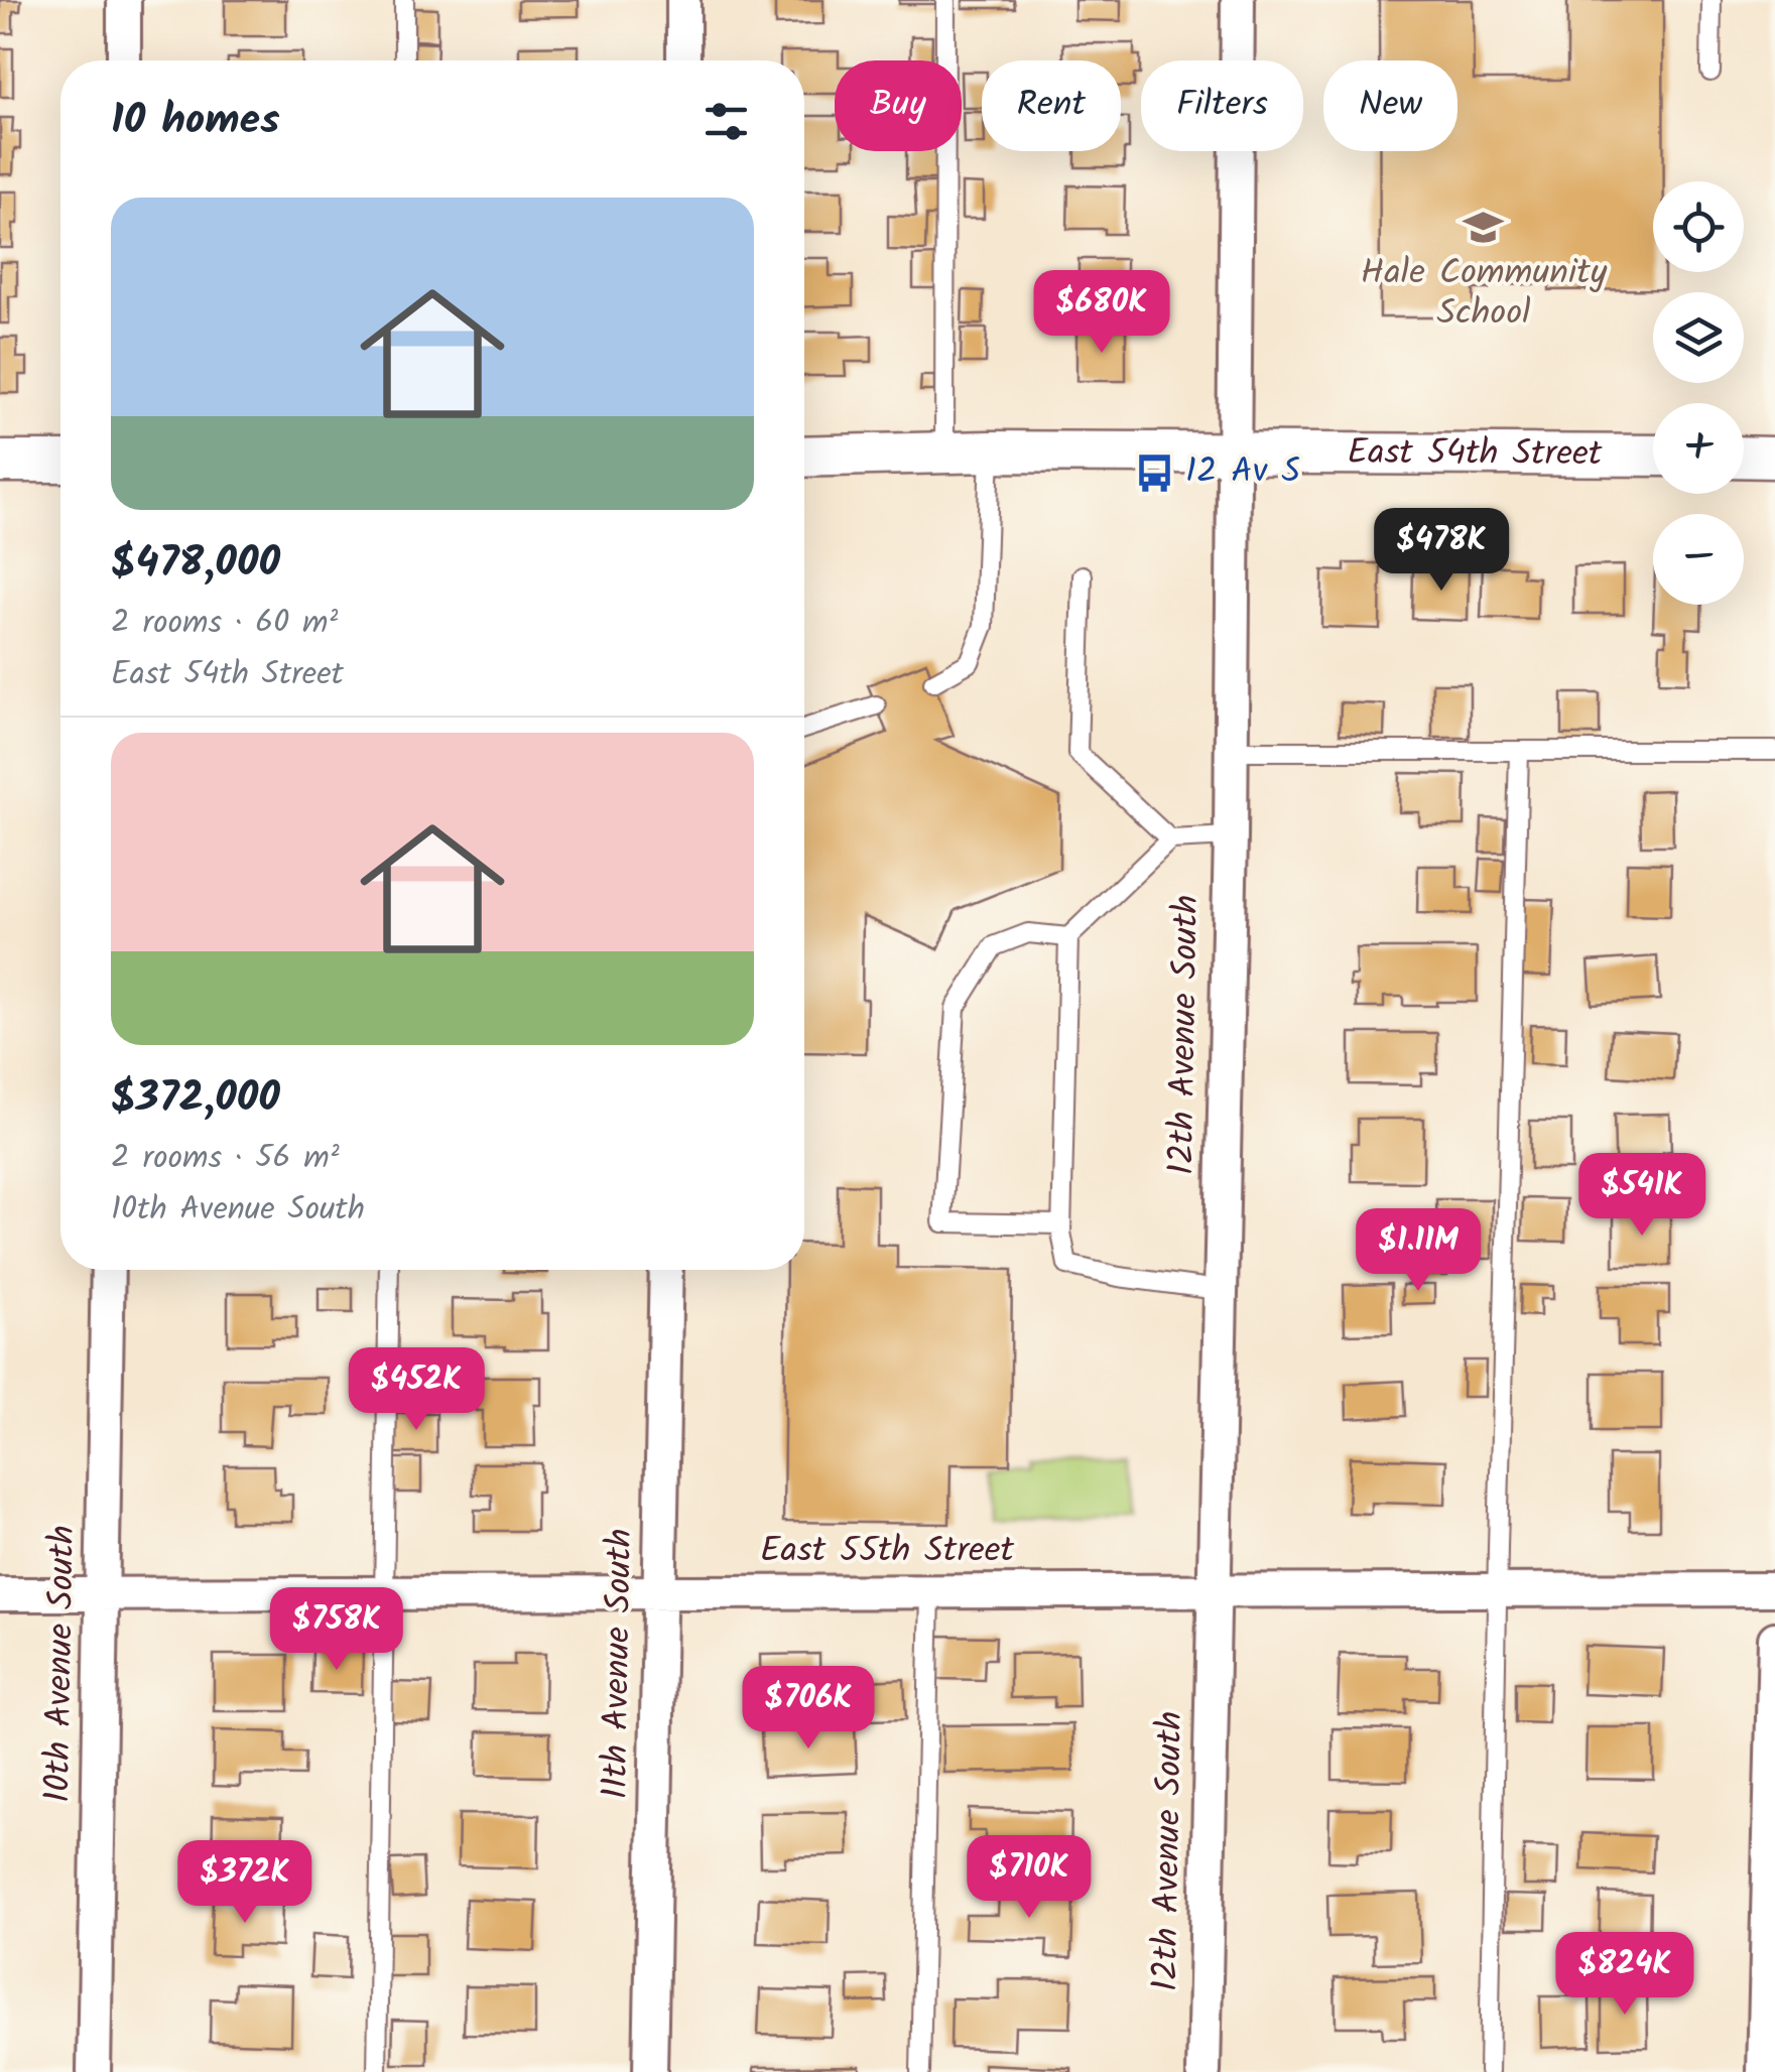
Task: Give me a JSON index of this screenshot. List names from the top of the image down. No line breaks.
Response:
{"streets":{"street":["East 54th Street","12th Avenue South","East 55th Street","10th Avenue South","11th Avenue South"]},"crossings":[["East 54th Street","12th Avenue South"],["12th Avenue South","East 55th Street"],["East 55th Street","10th Avenue South"],["East 55th Street","11th Avenue South"]],"places":{"school or university":["Hale Community School"],"bus stop":["12 Av S"]},"page":{"chip":["Buy","Rent","Filters","New"],"heading":"10 homes","map_buttons":["+","−"],"list":[{"name":"$478,000","note":"2 rooms · 60 m² · East 54th Street"},{"name":"$372,000","note":"2 rooms · 56 m² · 10th Avenue South"}],"price":["$680K","$478K","$541K","$1.11M","$452K","$758K","$706K","$710K","$372K","$824K"]}}
